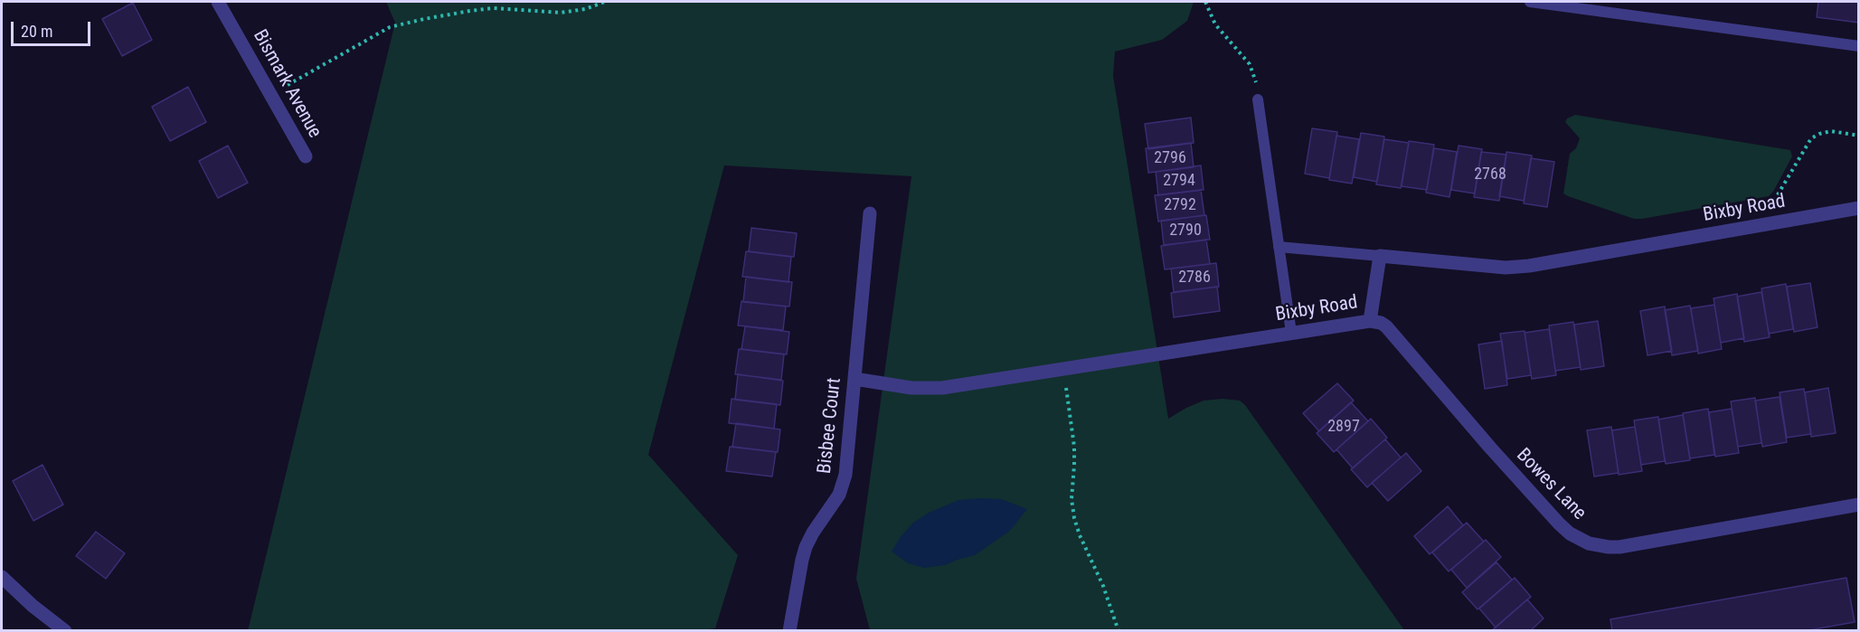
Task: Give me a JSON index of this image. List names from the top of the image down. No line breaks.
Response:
{"streets":{"street":["Bismark Avenue","Bixby Road","Bisbee Court","Bowes Lane"]},"crossings":[["Bixby Road","Bisbee Court"],["Bixby Road","Bowes Lane"]],"house_numbers":["2796","2768","2794","2792","2790","2786","2897"],"scale_bar":"20 m"}
